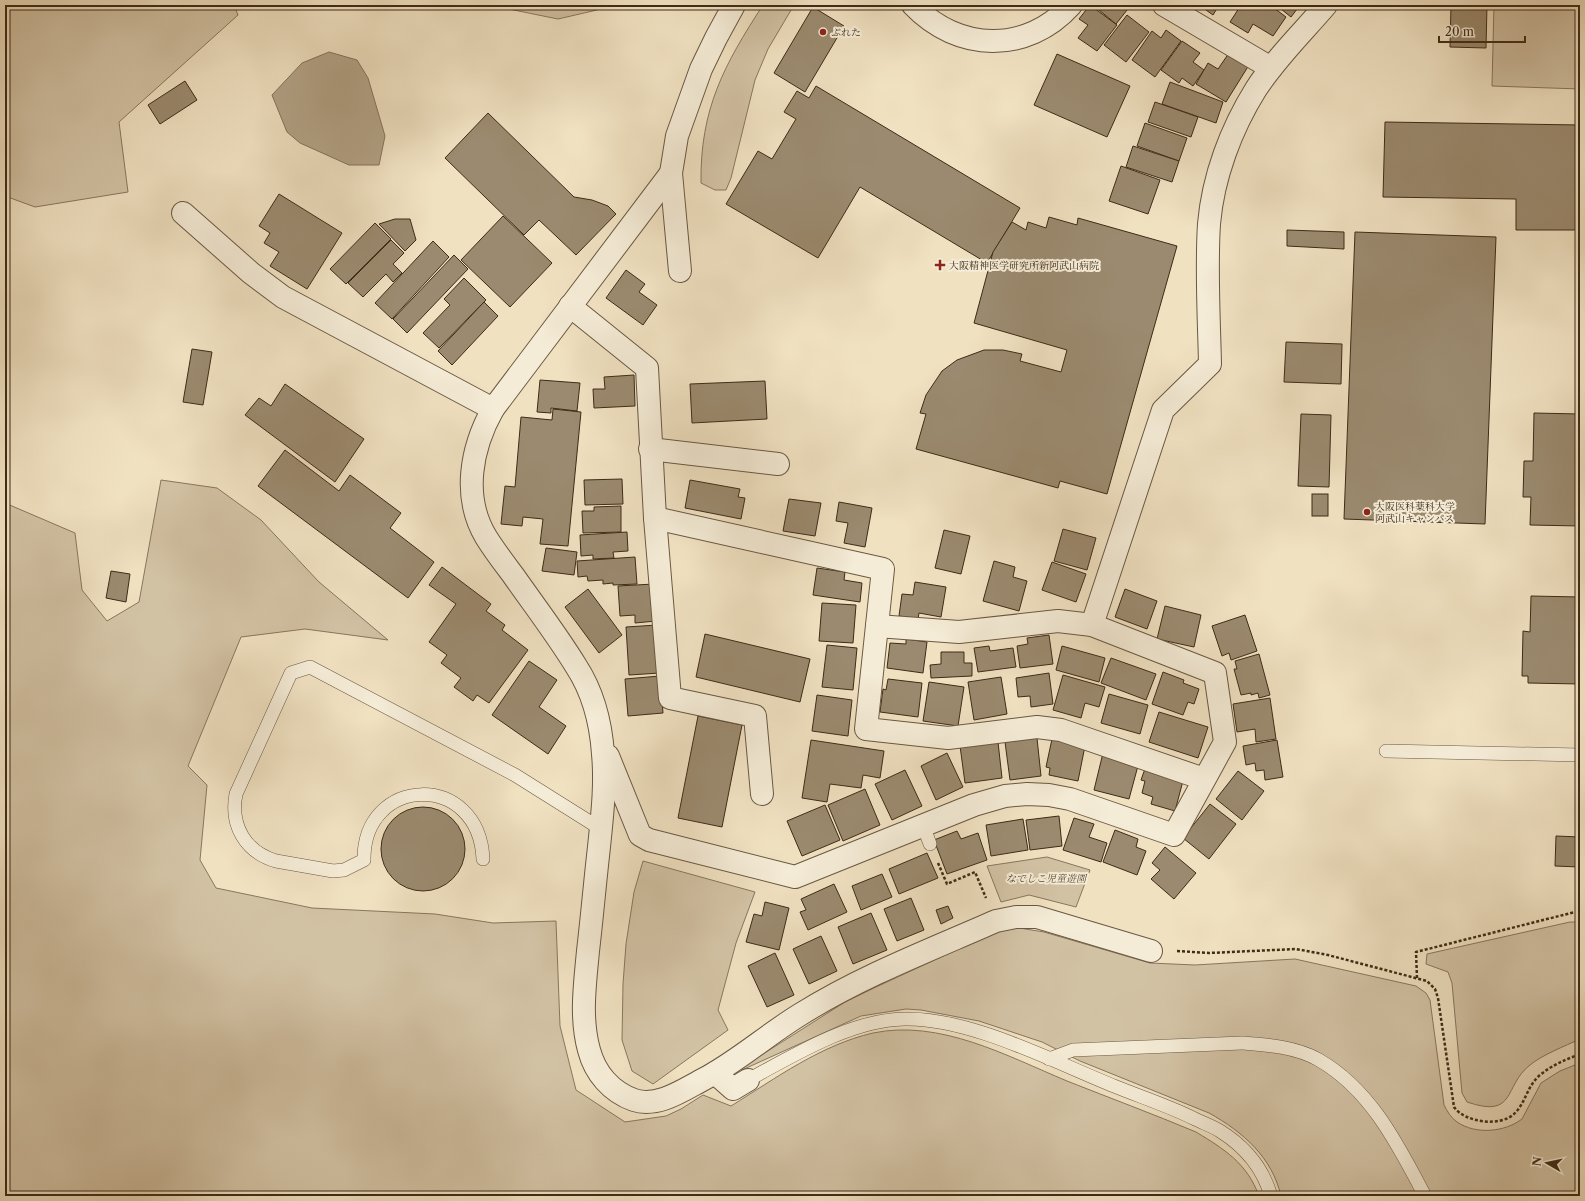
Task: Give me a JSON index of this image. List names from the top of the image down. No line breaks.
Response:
{"parks":["なでしこ児童遊園"],"places":{"other":["ぷれた","大阪医科薬科大学 阿武山キャンパス"],"health":["大阪精神医学研究所新阿武山病院"]},"scale_bar":"20 m","north":"left"}
